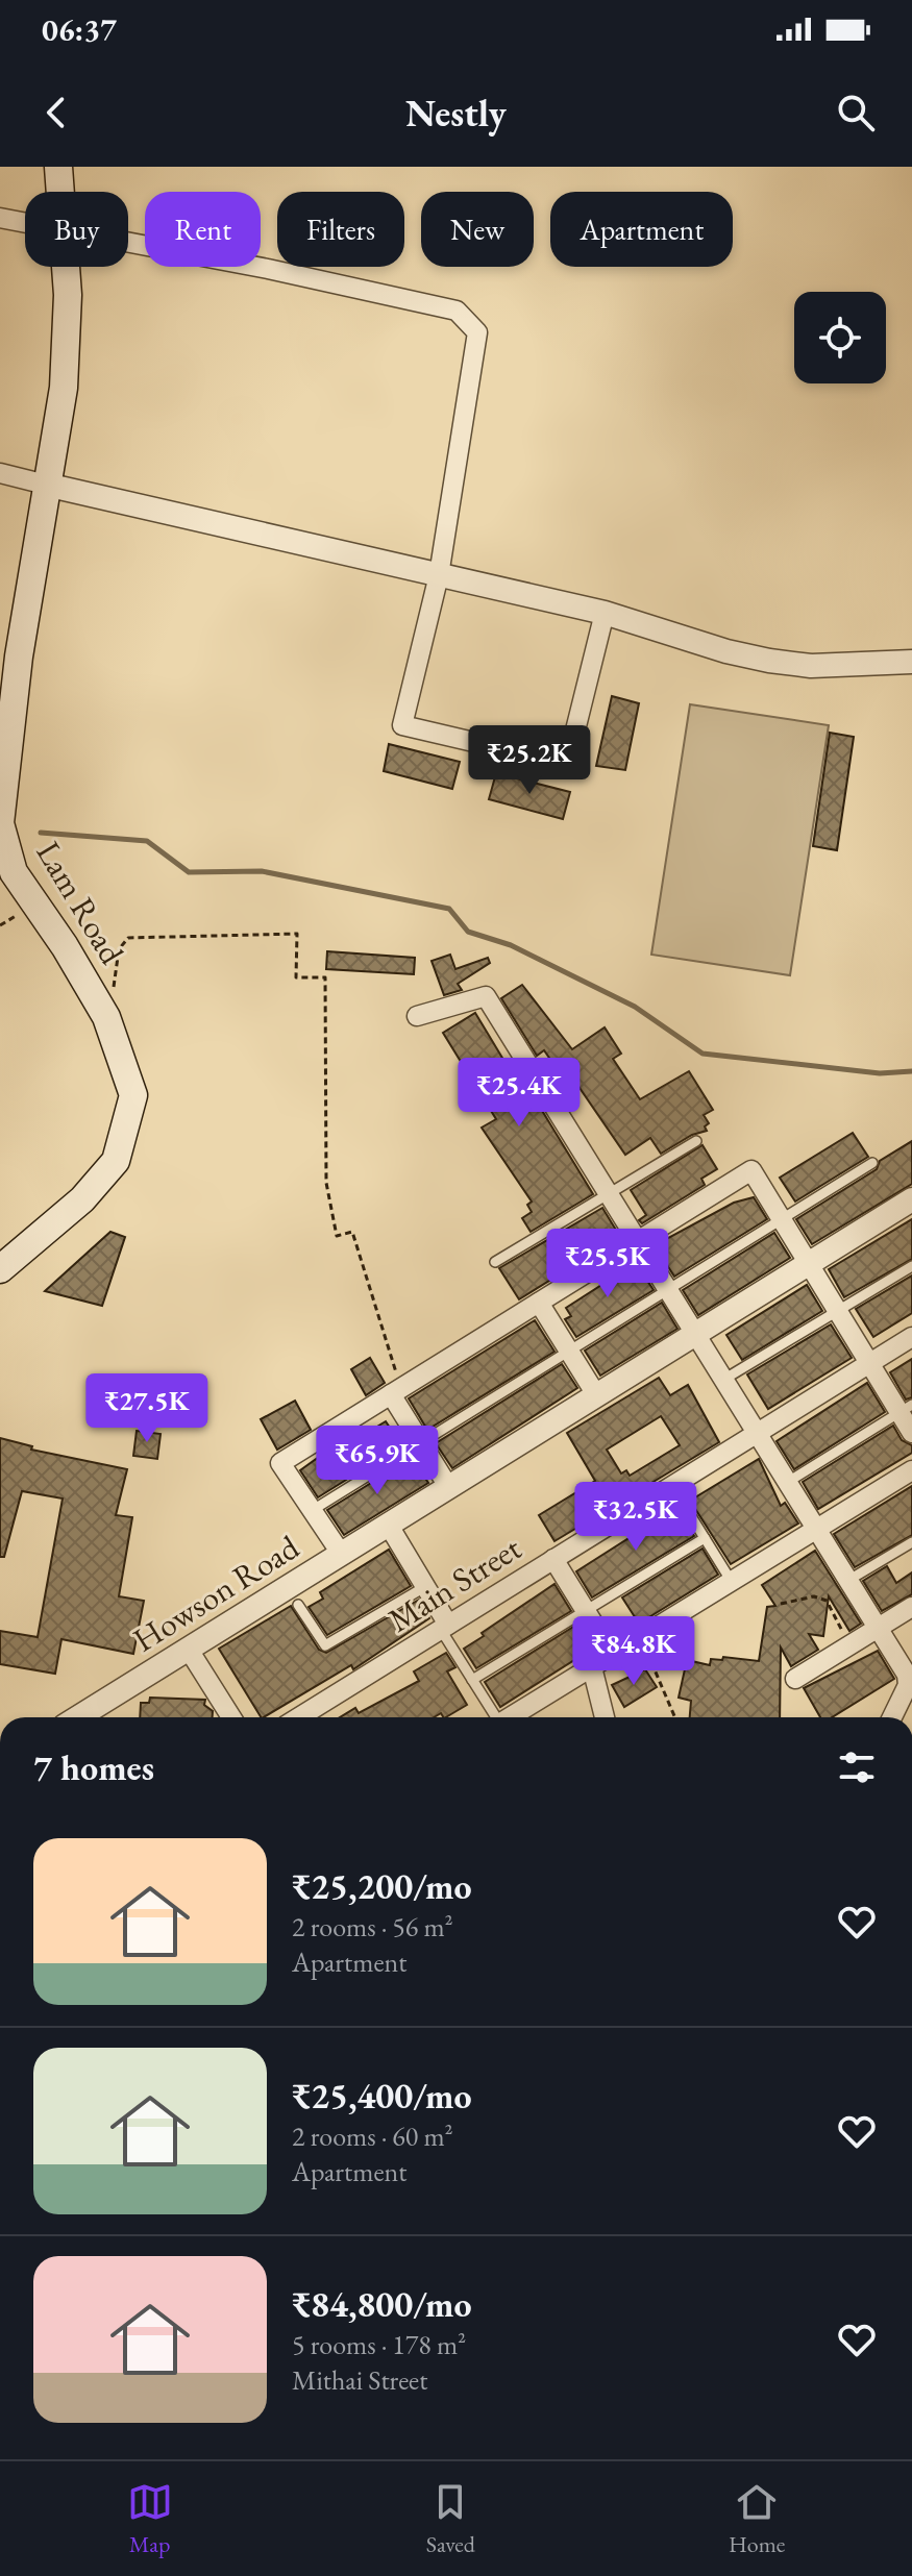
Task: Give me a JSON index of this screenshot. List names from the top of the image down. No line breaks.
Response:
{"streets":{"main road":["Lam Road"],"street":["Main Street","Howson Road"]},"page":{"status":"06:37","header":"Nestly","chip":["Buy","Rent","Filters","New","Apartment"],"price":["₹25.2K","₹25.4K","₹25.5K","₹27.5K","₹65.9K","₹32.5K","₹84.8K"],"heading":"7 homes","list":[{"name":"₹25,200/mo","note":"2 rooms · 56 m² · Apartment"},{"name":"₹25,400/mo","note":"2 rooms · 60 m² · Apartment"},{"name":"₹84,800/mo","note":"5 rooms · 178 m² · Mithai Street"}],"tabs":["Map","Saved","Home"]}}
